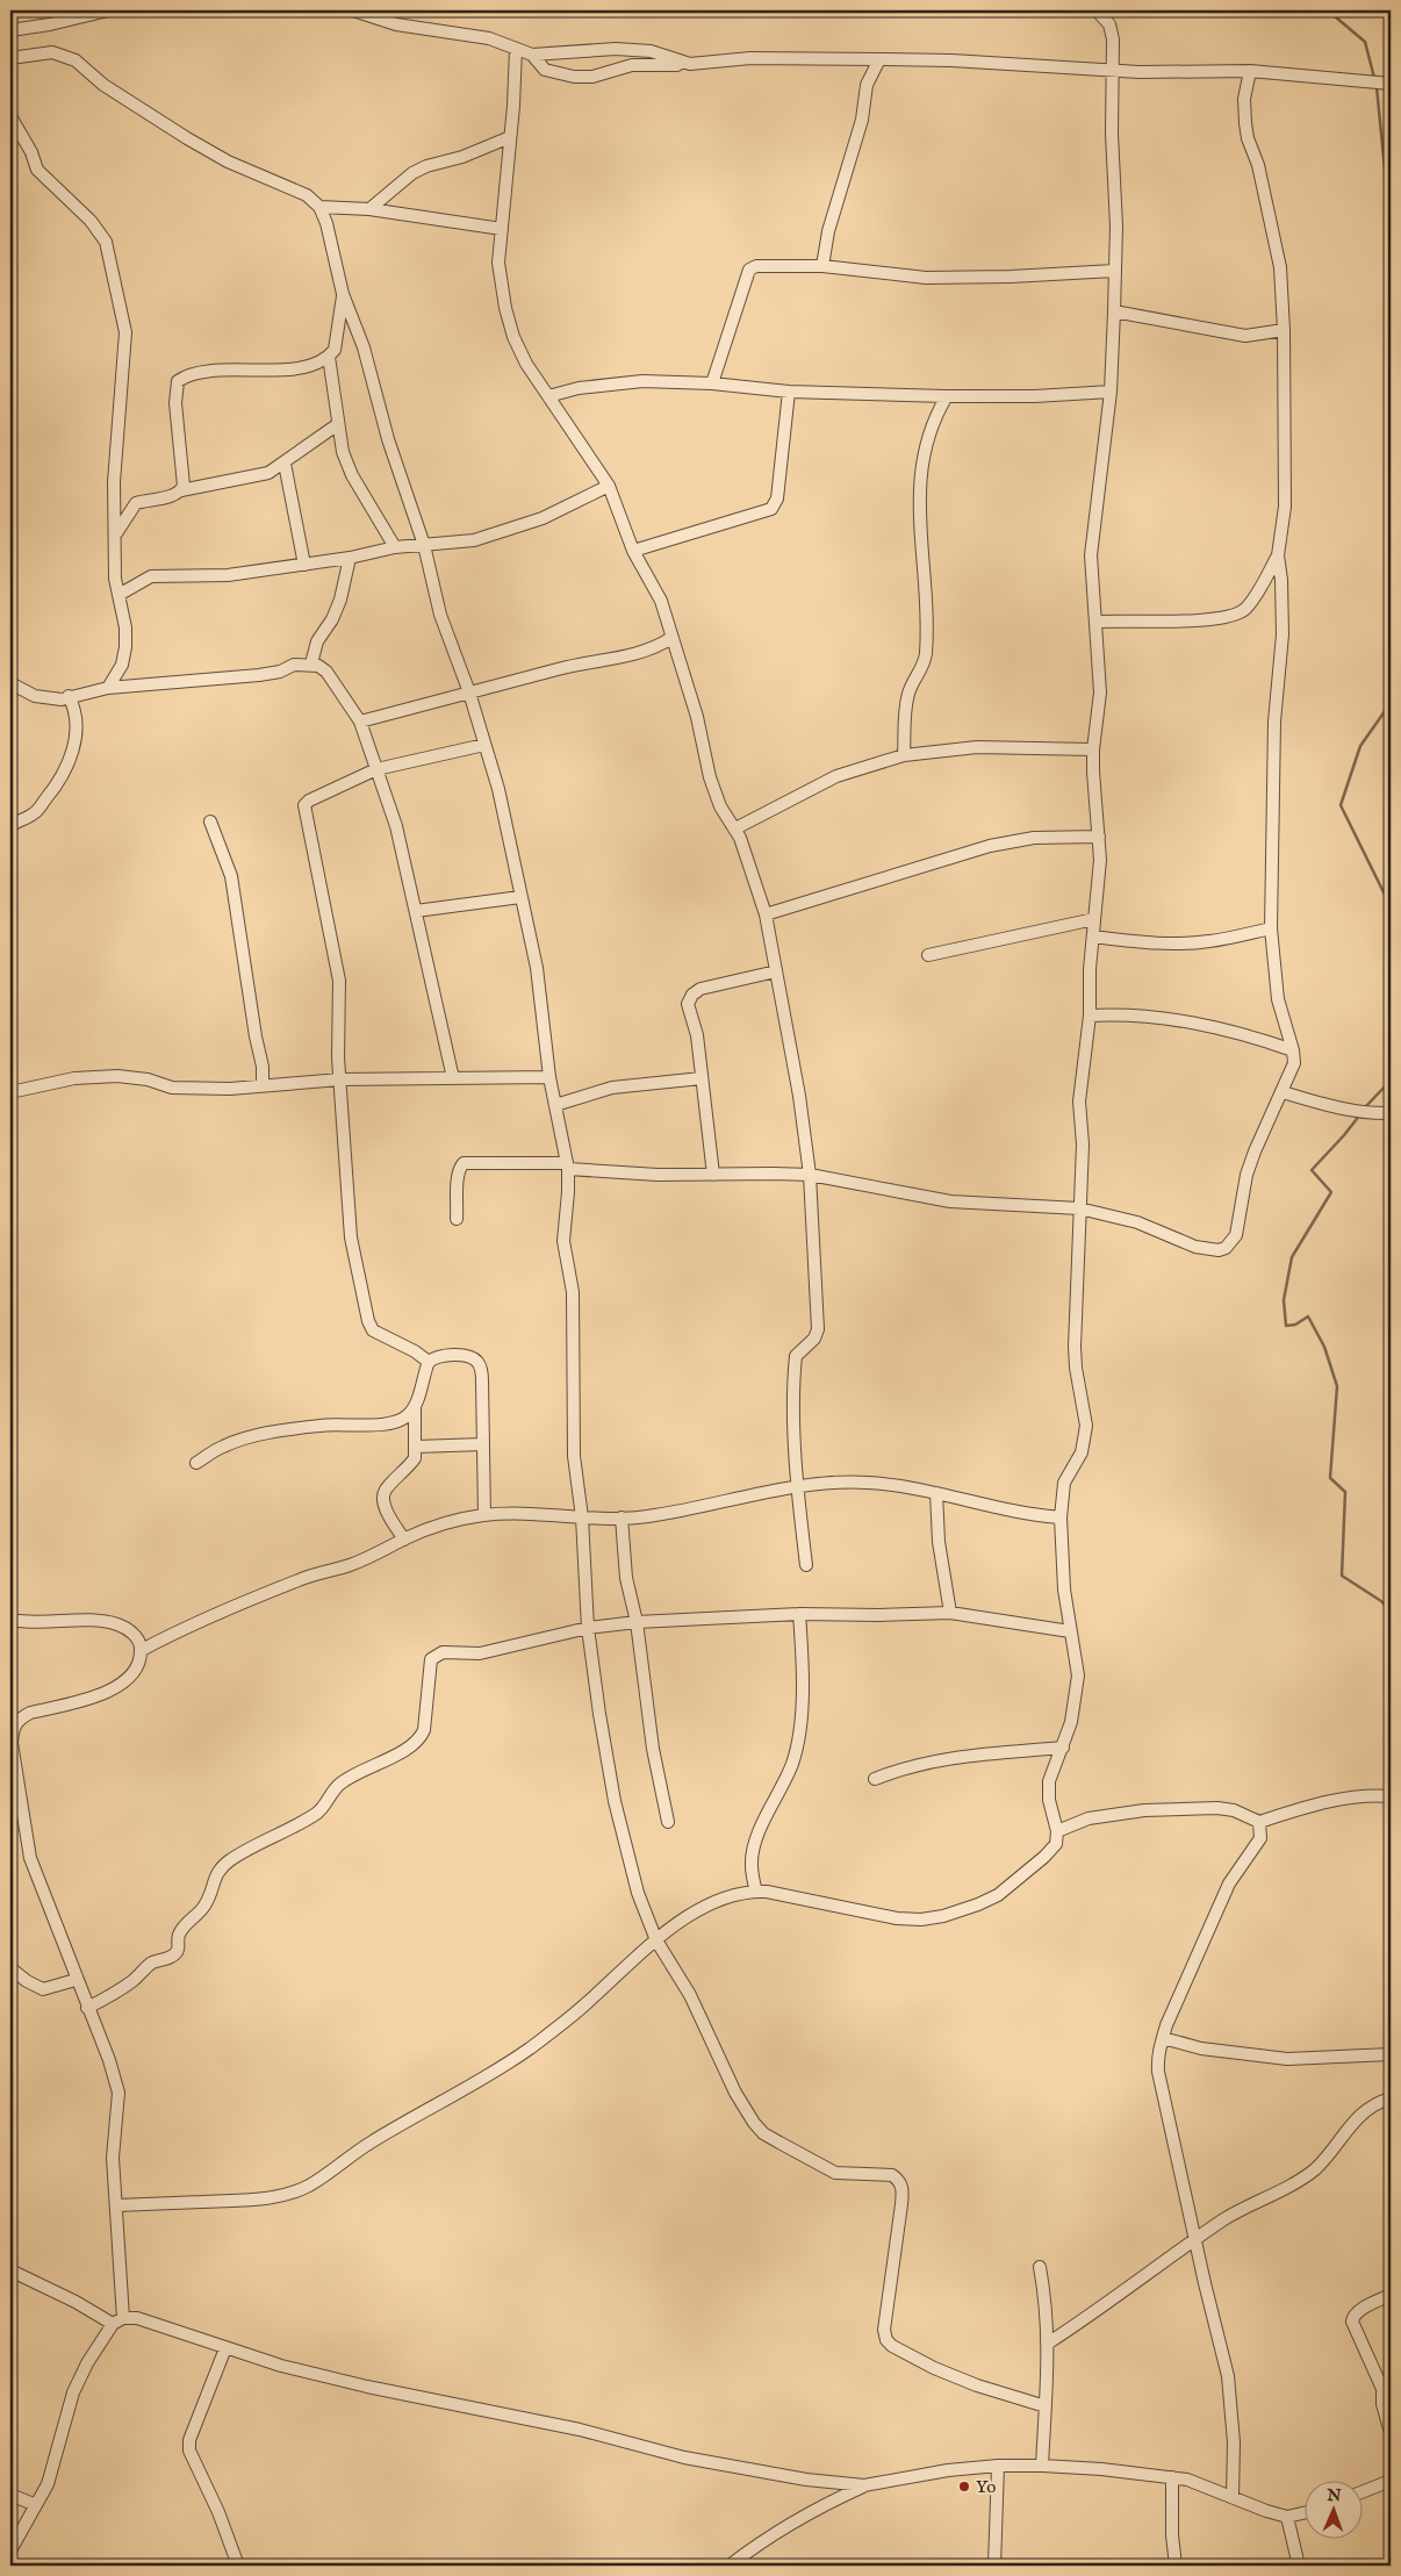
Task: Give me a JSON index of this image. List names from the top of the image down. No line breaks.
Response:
{"places":["Yo"],"north":"top"}
